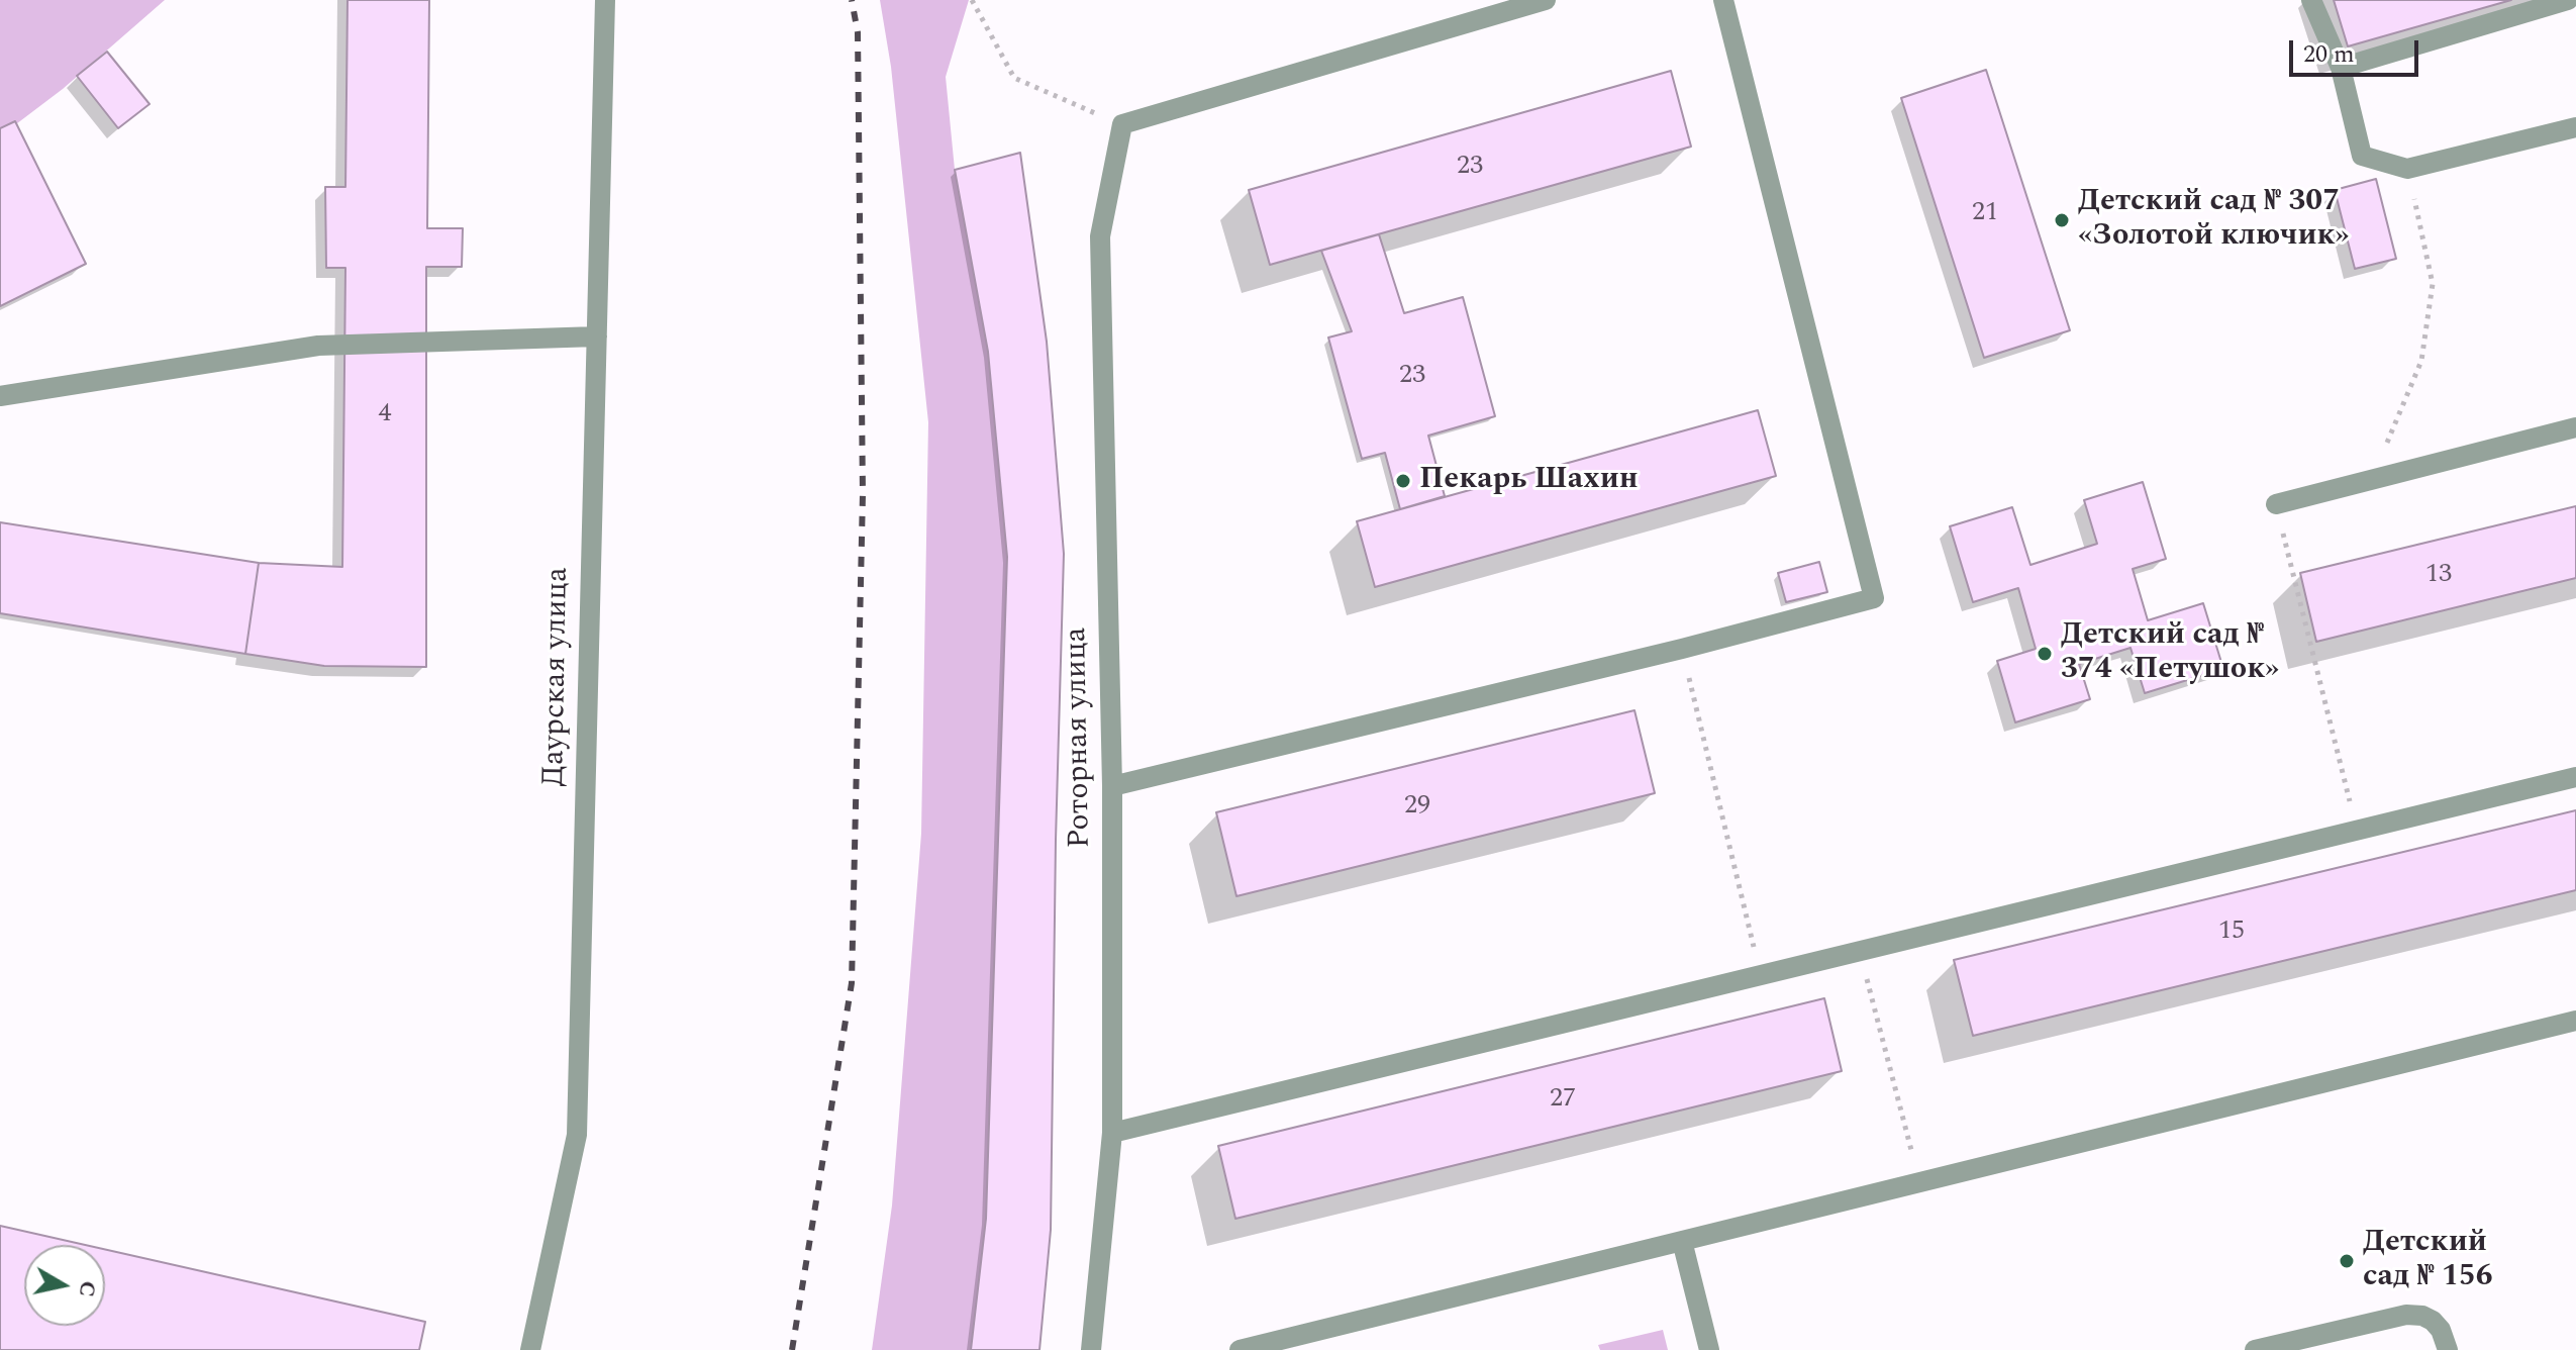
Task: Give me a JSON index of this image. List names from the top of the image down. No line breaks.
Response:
{"streets":{"street":["Даурская улица","Роторная улица"]},"places":["Детский сад № 307 «Золотой ключик»","Пекарь Шахин","Детский сад № 374 «Петушок»","Детский сад № 156"],"house_numbers":["23","21","23","4","13","29","15","27"],"scale_bar":"20 m","north":"right"}
